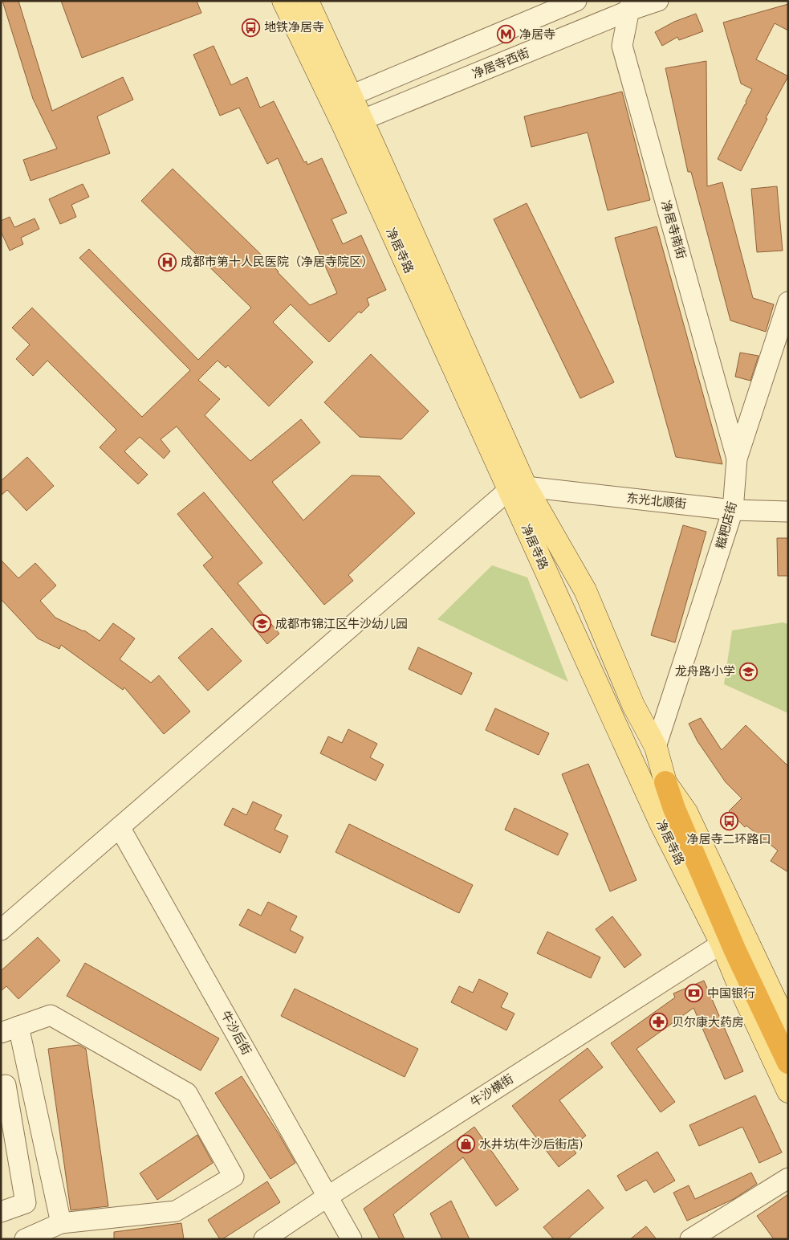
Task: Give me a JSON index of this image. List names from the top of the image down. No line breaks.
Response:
{"streets":{"main road":["净居寺路"],"street":["净居寺西街","净居寺南街","东光北顺街","糍粑店街","牛沙后街","牛沙横街"]},"crossings":[["净居寺西街","净居寺南街"],["净居寺西街","净居寺路"],["净居寺南街","糍粑店街"],["净居寺路","东光北顺街"],["净居寺路","糍粑店街"],["净居寺路","牛沙横街"],["东光北顺街","糍粑店街"],["牛沙后街","牛沙横街"]],"places":{"bus stop":["地铁净居寺","净居寺二环路口"],"metro station":["净居寺"],"hospital":["成都市第十人民医院（净居寺院区）"],"school or university":["成都市锦江区牛沙幼儿园","龙舟路小学"],"bank":["中国银行"],"pharmacy":["贝尔康大药房"],"shop":["水井坊(牛沙后街店)"]}}
